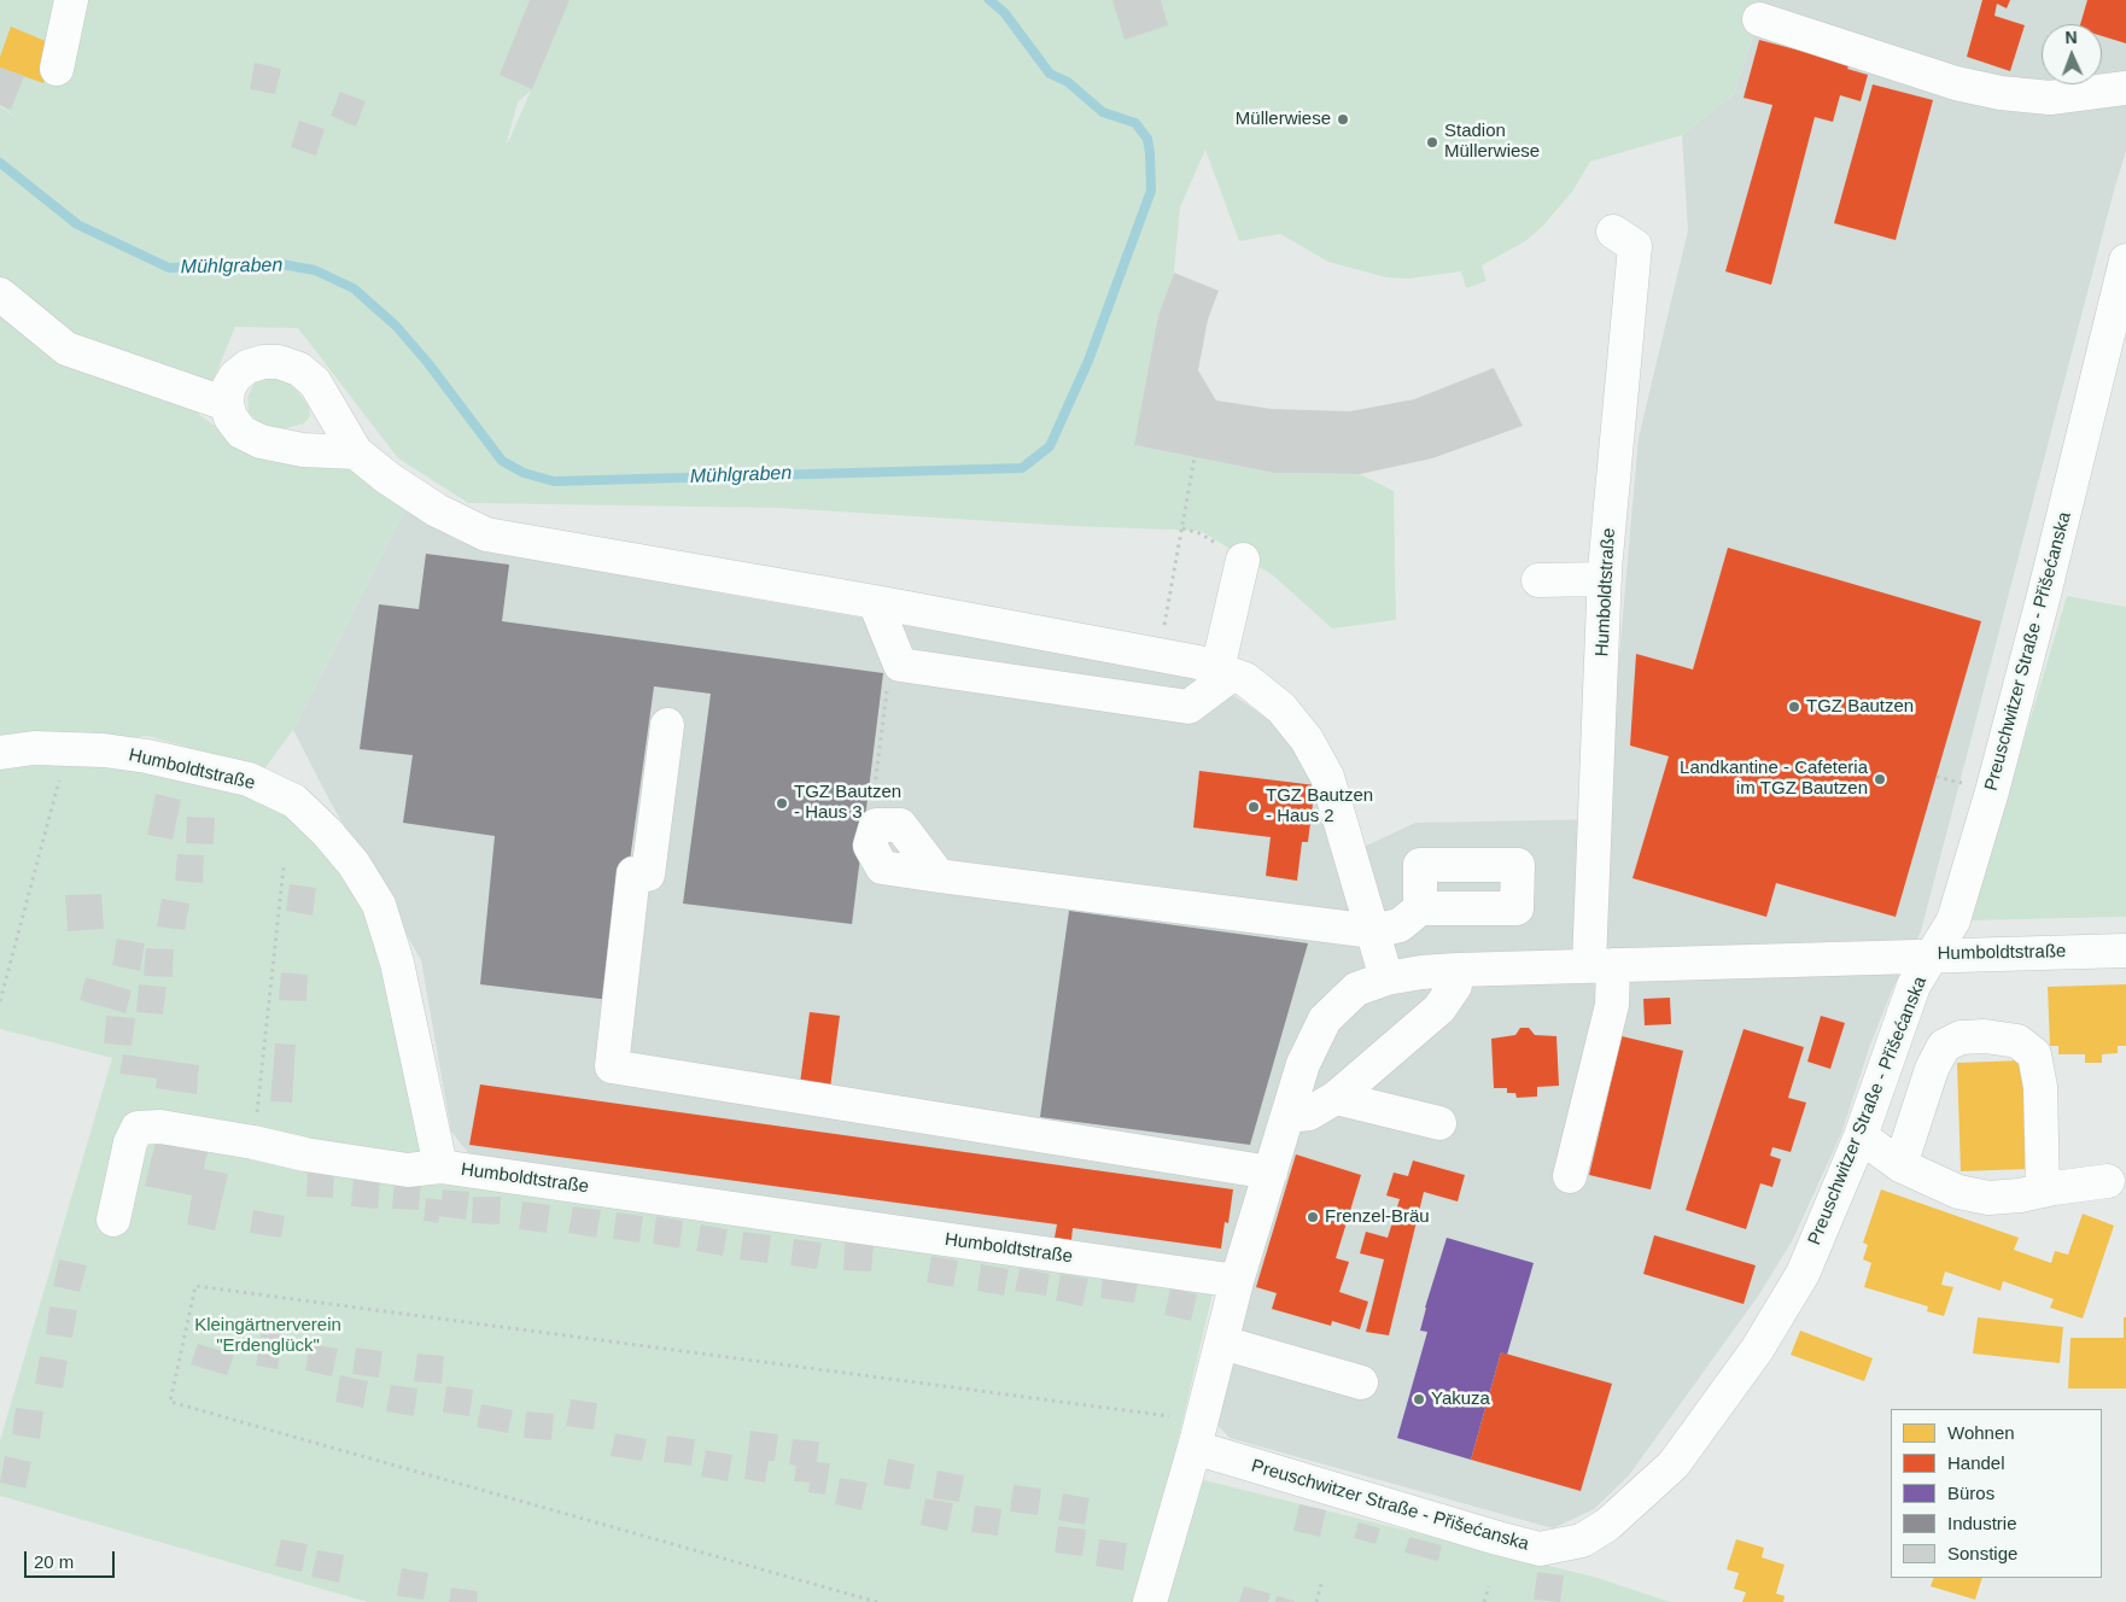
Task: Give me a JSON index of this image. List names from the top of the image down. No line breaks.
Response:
{"streets":{"street":["Humboldtstraße","Preuschwitzer Straße - Přišećanska"]},"crossings":[["Humboldtstraße","Preuschwitzer Straße - Přišećanska"]],"water":["Mühlgraben"],"parks":["Kleingärtnerverein \"Erdenglück\""],"places":["Müllerwiese","Stadion Müllerwiese","TGZ Bautzen","Landkantine - Cafeteria im TGZ Bautzen","TGZ Bautzen - Haus 3","TGZ Bautzen - Haus 2","Frenzel-Bräu","Yakuza"],"legend":["Wohnen","Handel","Büros","Industrie","Sonstige"],"scale_bar":"20 m","north":"top"}
